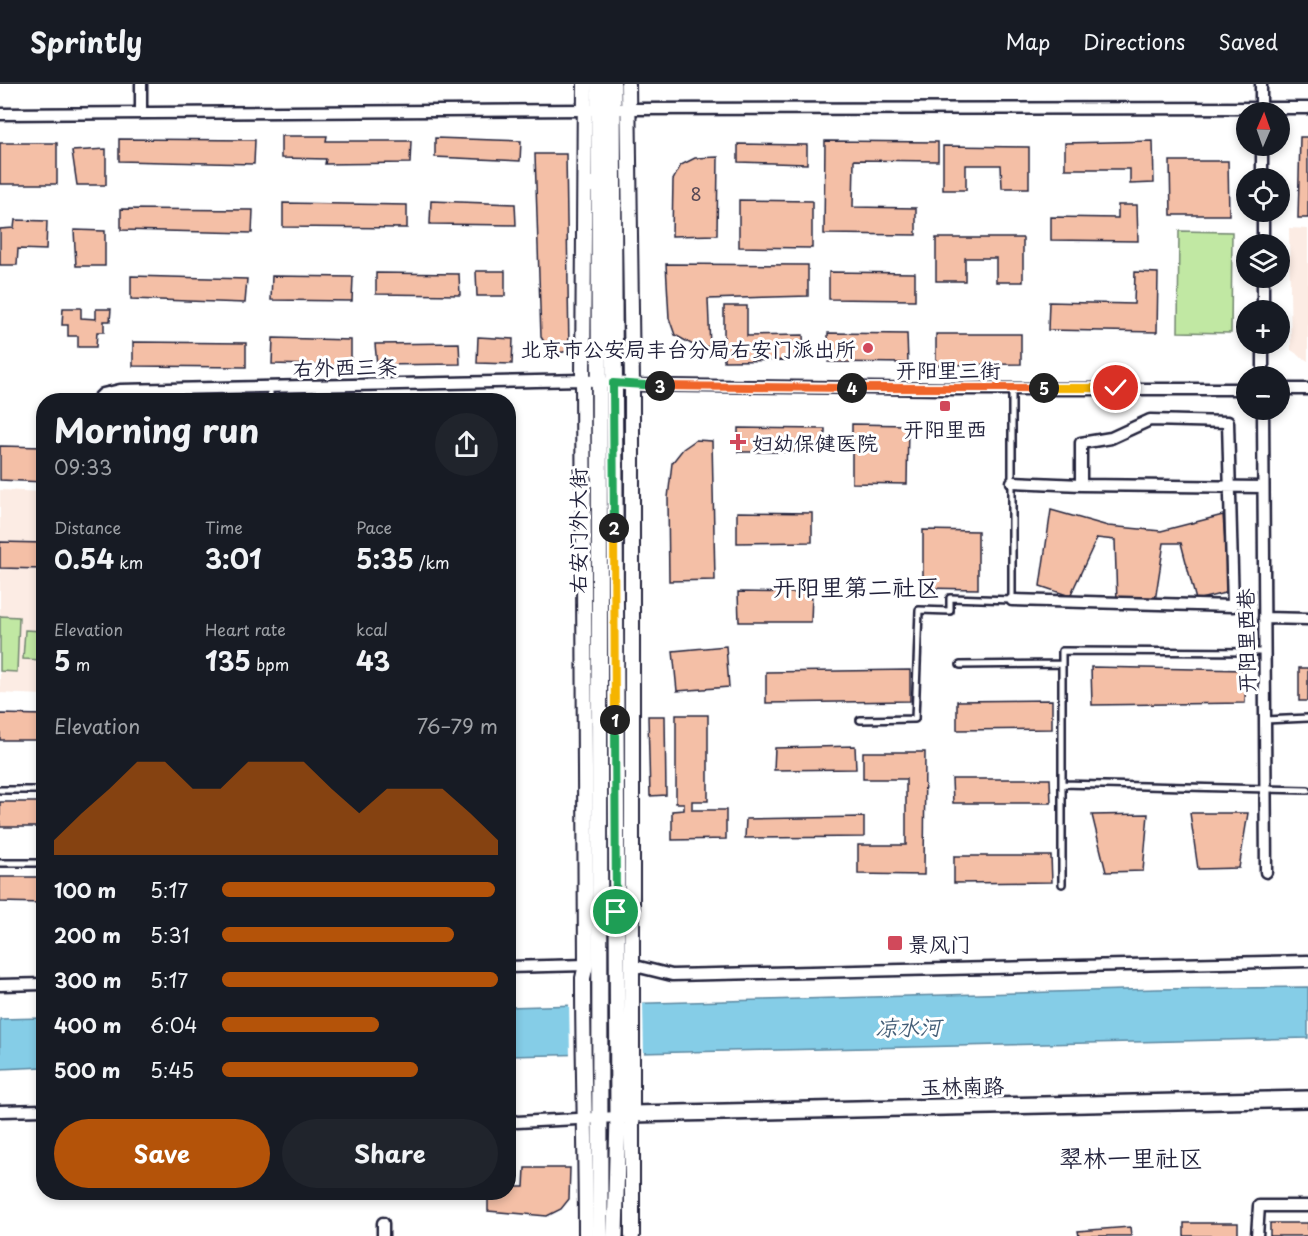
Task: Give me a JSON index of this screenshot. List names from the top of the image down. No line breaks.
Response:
{"streets":{"main road":["右安门外大街","玉林南路"],"street":["右外西三条","开阳里三街","开阳里西巷"]},"crossings":[["右外西三条","开阳里三街"],["右外西三条","右安门外大街"],["开阳里三街","右安门外大街"],["右安门外大街","玉林南路"]],"districts":["开阳里第二社区","翠林一里社区"],"water":["凉水河"],"places":{"other":["北京市公安局丰台分局右安门派出所"],"transit":["开阳里西","景风门"],"health":["妇幼保健医院"]},"house_numbers":["8"],"north":"top","page":{"header":"Sprintly","nav":["Map","Directions","Saved"],"map_buttons":["+","−"],"pins":["3","4","5","2","1"],"heading":["Morning run","09:33"],"stats":[["Distance","0.54 km"],["Time","3:01"],["Pace","5:35 /km"],["Elevation","5 m"],["Heart rate","135 bpm"],["kcal","43"]],"chart":["Elevation","76–79 m"],"list":[{"name":"100 m","note":"5:17"},{"name":"200 m","note":"5:31"},{"name":"300 m","note":"5:17"},{"name":"400 m","note":"6:04"},{"name":"500 m","note":"5:45"}],"buttons":["Save","Share"]}}
